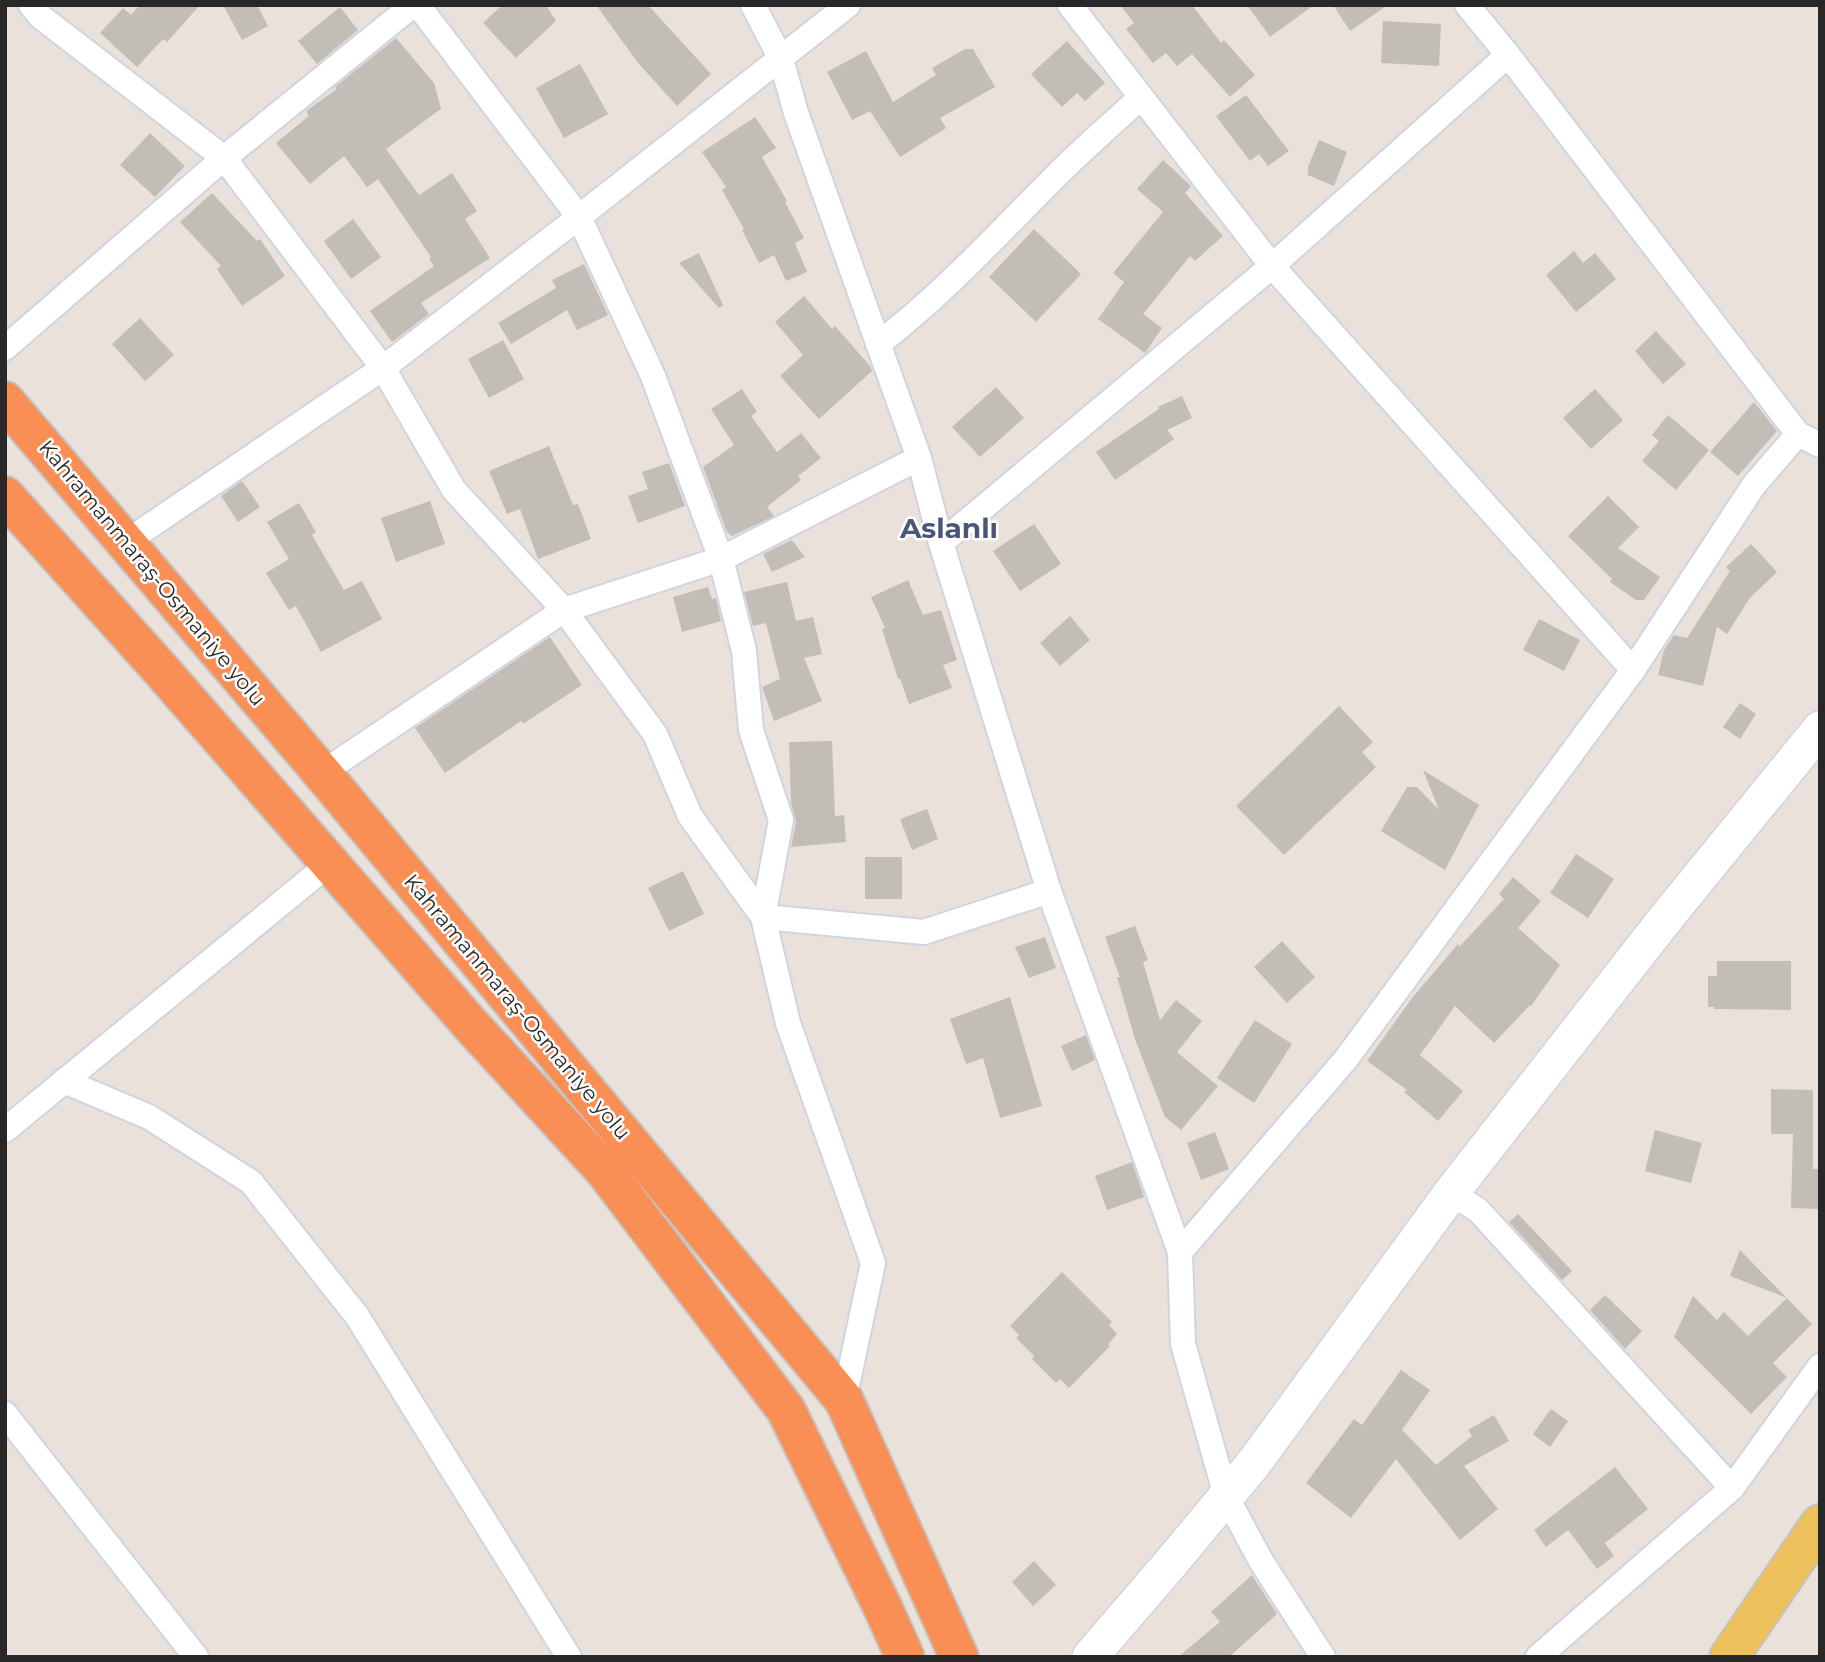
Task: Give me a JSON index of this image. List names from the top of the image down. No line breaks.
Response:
{"streets":{"highway":["Kahramanmaraş-Osmaniye yolu"]},"districts":["Aslanlı"]}
